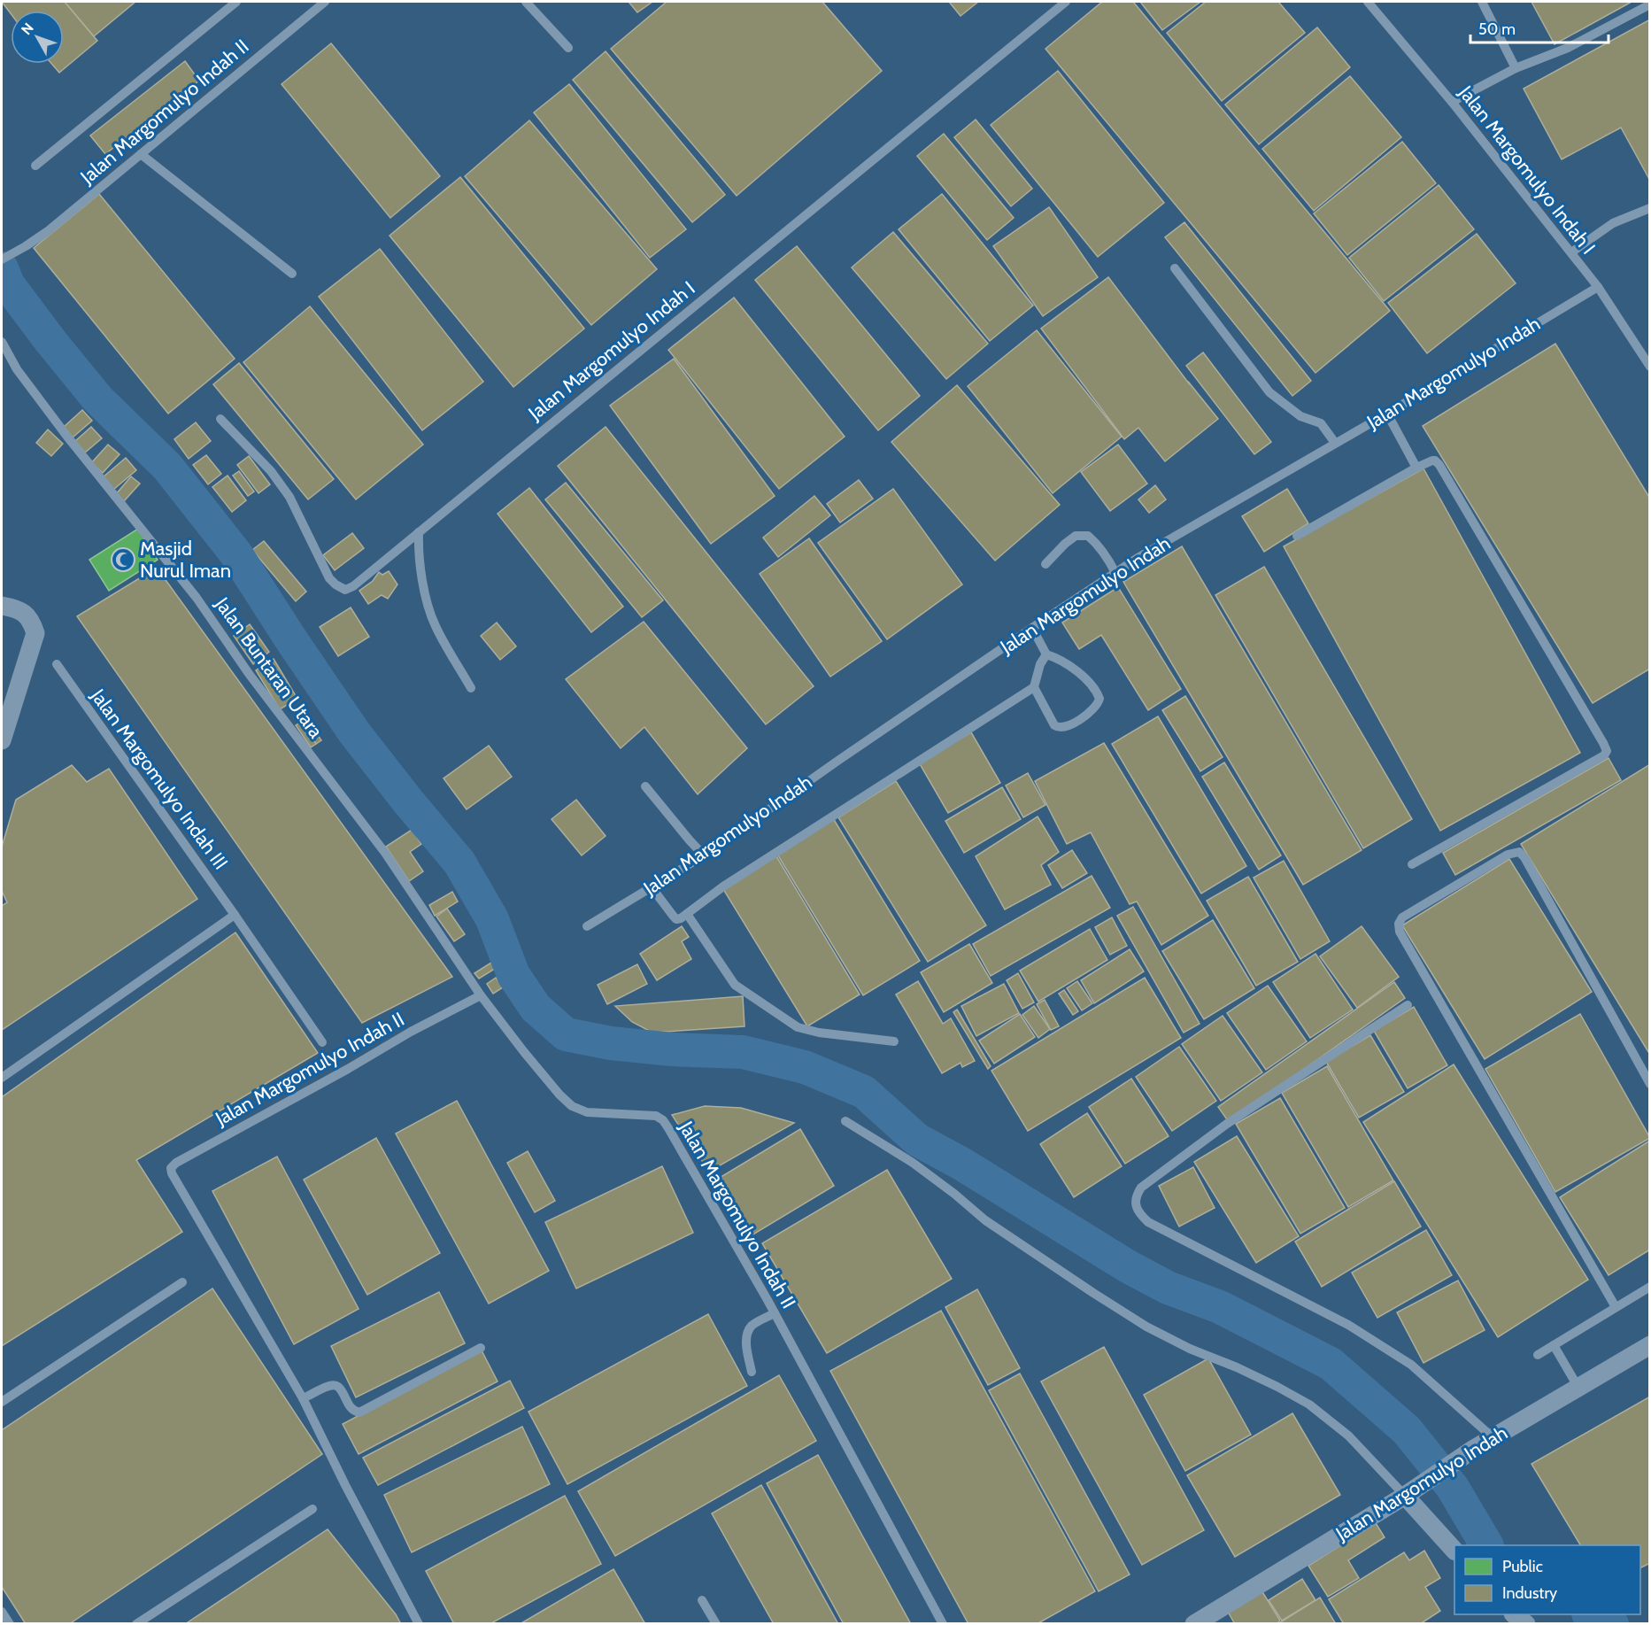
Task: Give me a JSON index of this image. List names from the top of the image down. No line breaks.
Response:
{"streets":{"street":["Jalan Margomulyo Indah"],"lane":["Jalan Margomulyo Indah II","Jalan Margomulyo Indah I","Jalan Buntaran Utara","Jalan Margomulyo Indah III"]},"crossings":[["Jalan Margomulyo Indah II","Jalan Buntaran Utara"],["Jalan Margomulyo Indah I","Jalan Margomulyo Indah"]],"places":{"mosque":["Masjid Nurul Iman"]},"legend":["Public","Industry"],"scale_bar":"50 m","north":"top left"}
